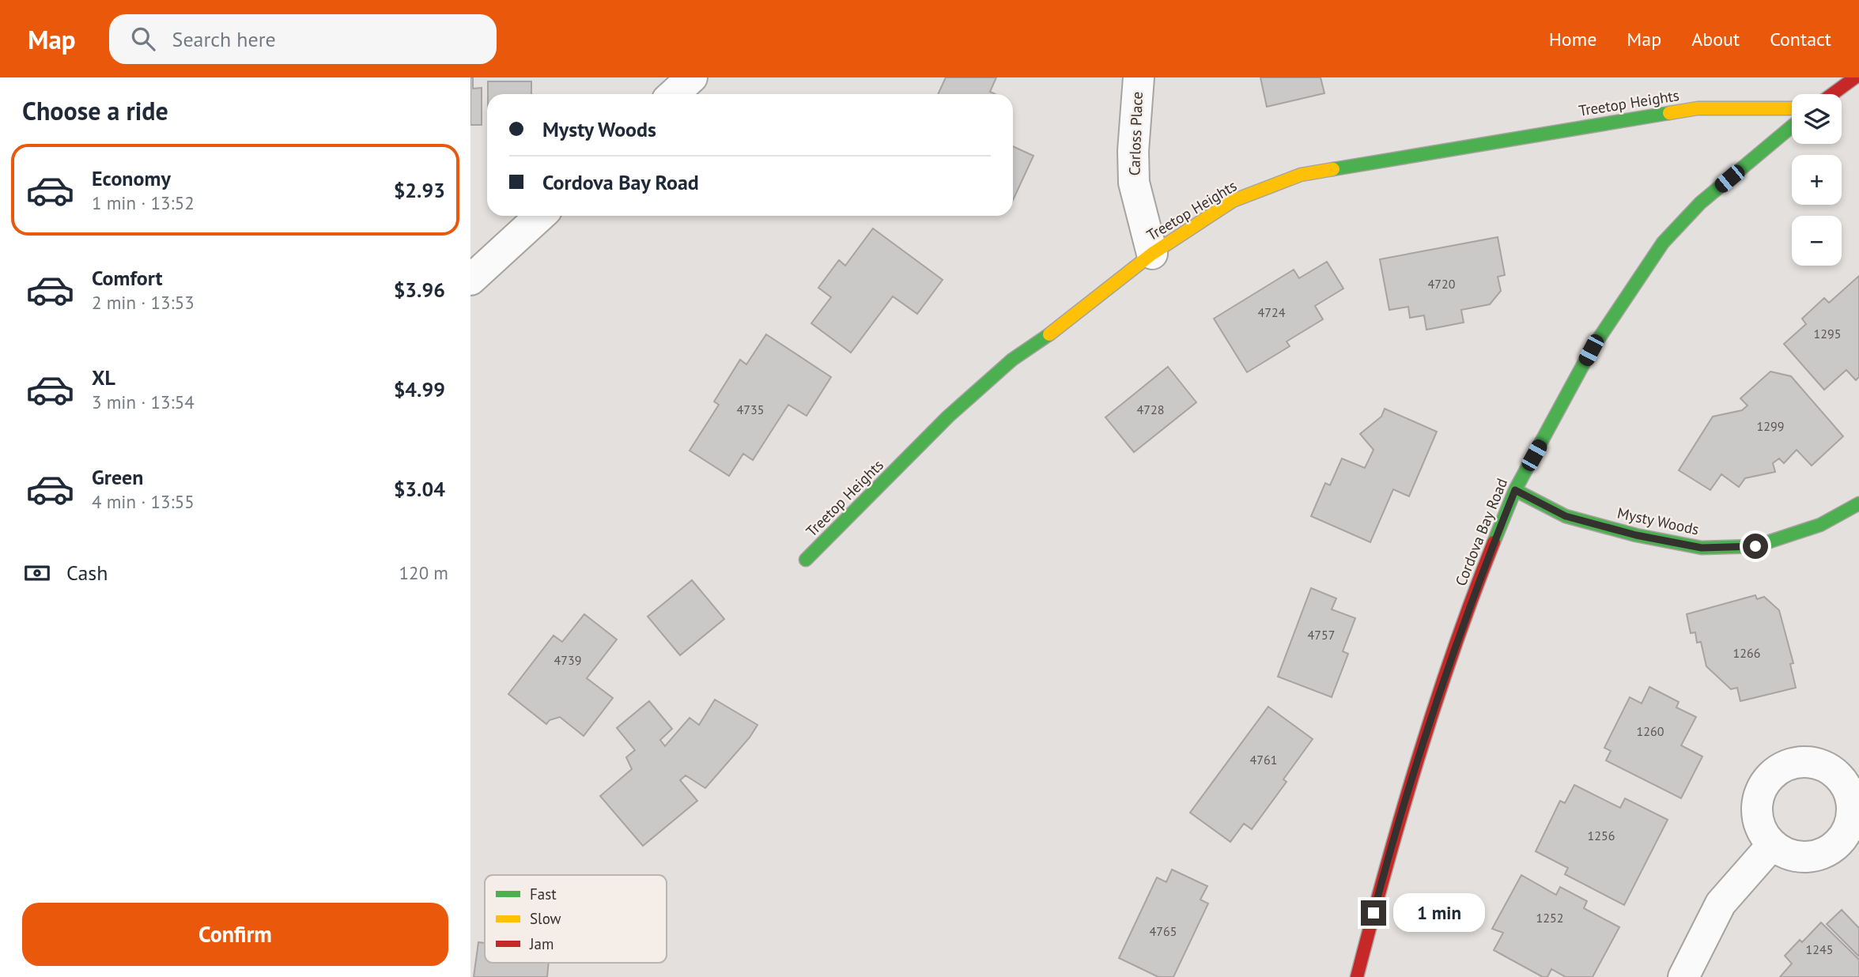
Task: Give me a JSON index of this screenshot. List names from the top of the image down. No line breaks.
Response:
{"streets":{"street":["Treetop Heights","Carloss Place","Mysty Woods","Cordova Bay Road"]},"crossings":[["Treetop Heights","Carloss Place"],["Mysty Woods","Cordova Bay Road"]],"house_numbers":["4720","4724","1295","4735","4728","1299","4757","1266","4739","1260","4761","1256","1252","4765","1245"],"legend":["Fast","Slow","Jam"],"page":{"header":"Map","search":"Search here","nav":["Home","Map","About","Contact"],"heading":"Choose a ride","map_buttons":["+","−"],"banner":["Mysty Woods","Cordova Bay Road"],"list":[{"name":"Economy","note":"1 min · 13:52","value":"$2.93"},{"name":"Comfort","note":"2 min · 13:53","value":"$3.96"},{"name":"XL","note":"3 min · 13:54","value":"$4.99"},{"name":"Green","note":"4 min · 13:55","value":"$3.04"}],"pay":["Cash","120 m"],"buttons":"Confirm","bubble":"1 min"}}
